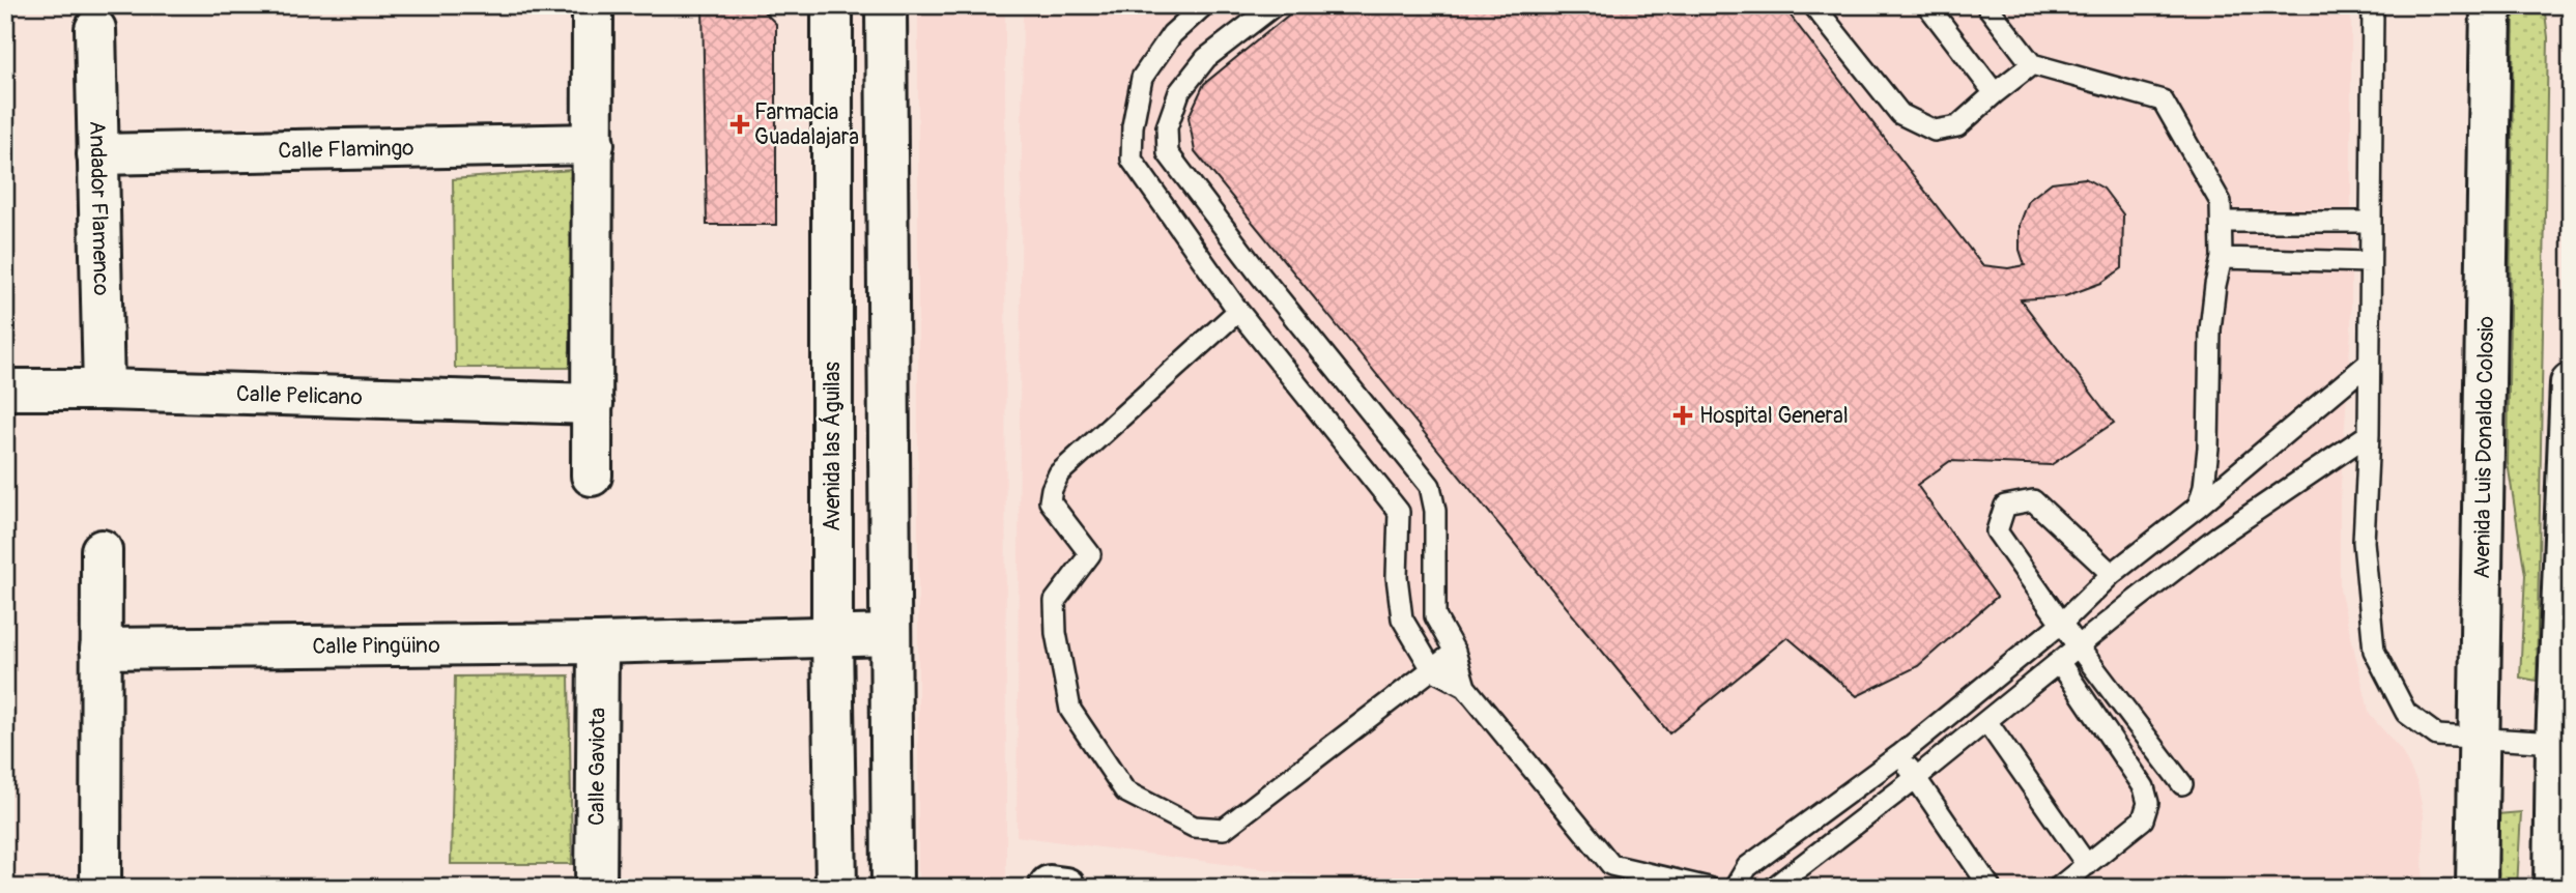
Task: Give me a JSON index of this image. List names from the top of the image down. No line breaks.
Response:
{"streets":{"street":["Calle Flamingo","Andador Flamenco","Calle Pelicano","Avenida las Águilas","Avenida Luis Donaldo Colosio","Calle Pingüino","Calle Gaviota"]},"crossings":[["Calle Flamingo","Andador Flamenco"],["Andador Flamenco","Calle Pelicano"],["Avenida las Águilas","Calle Pingüino"],["Calle Pingüino","Calle Gaviota"]],"places":{"health":["Farmacia Guadalajara","Hospital General"]}}
